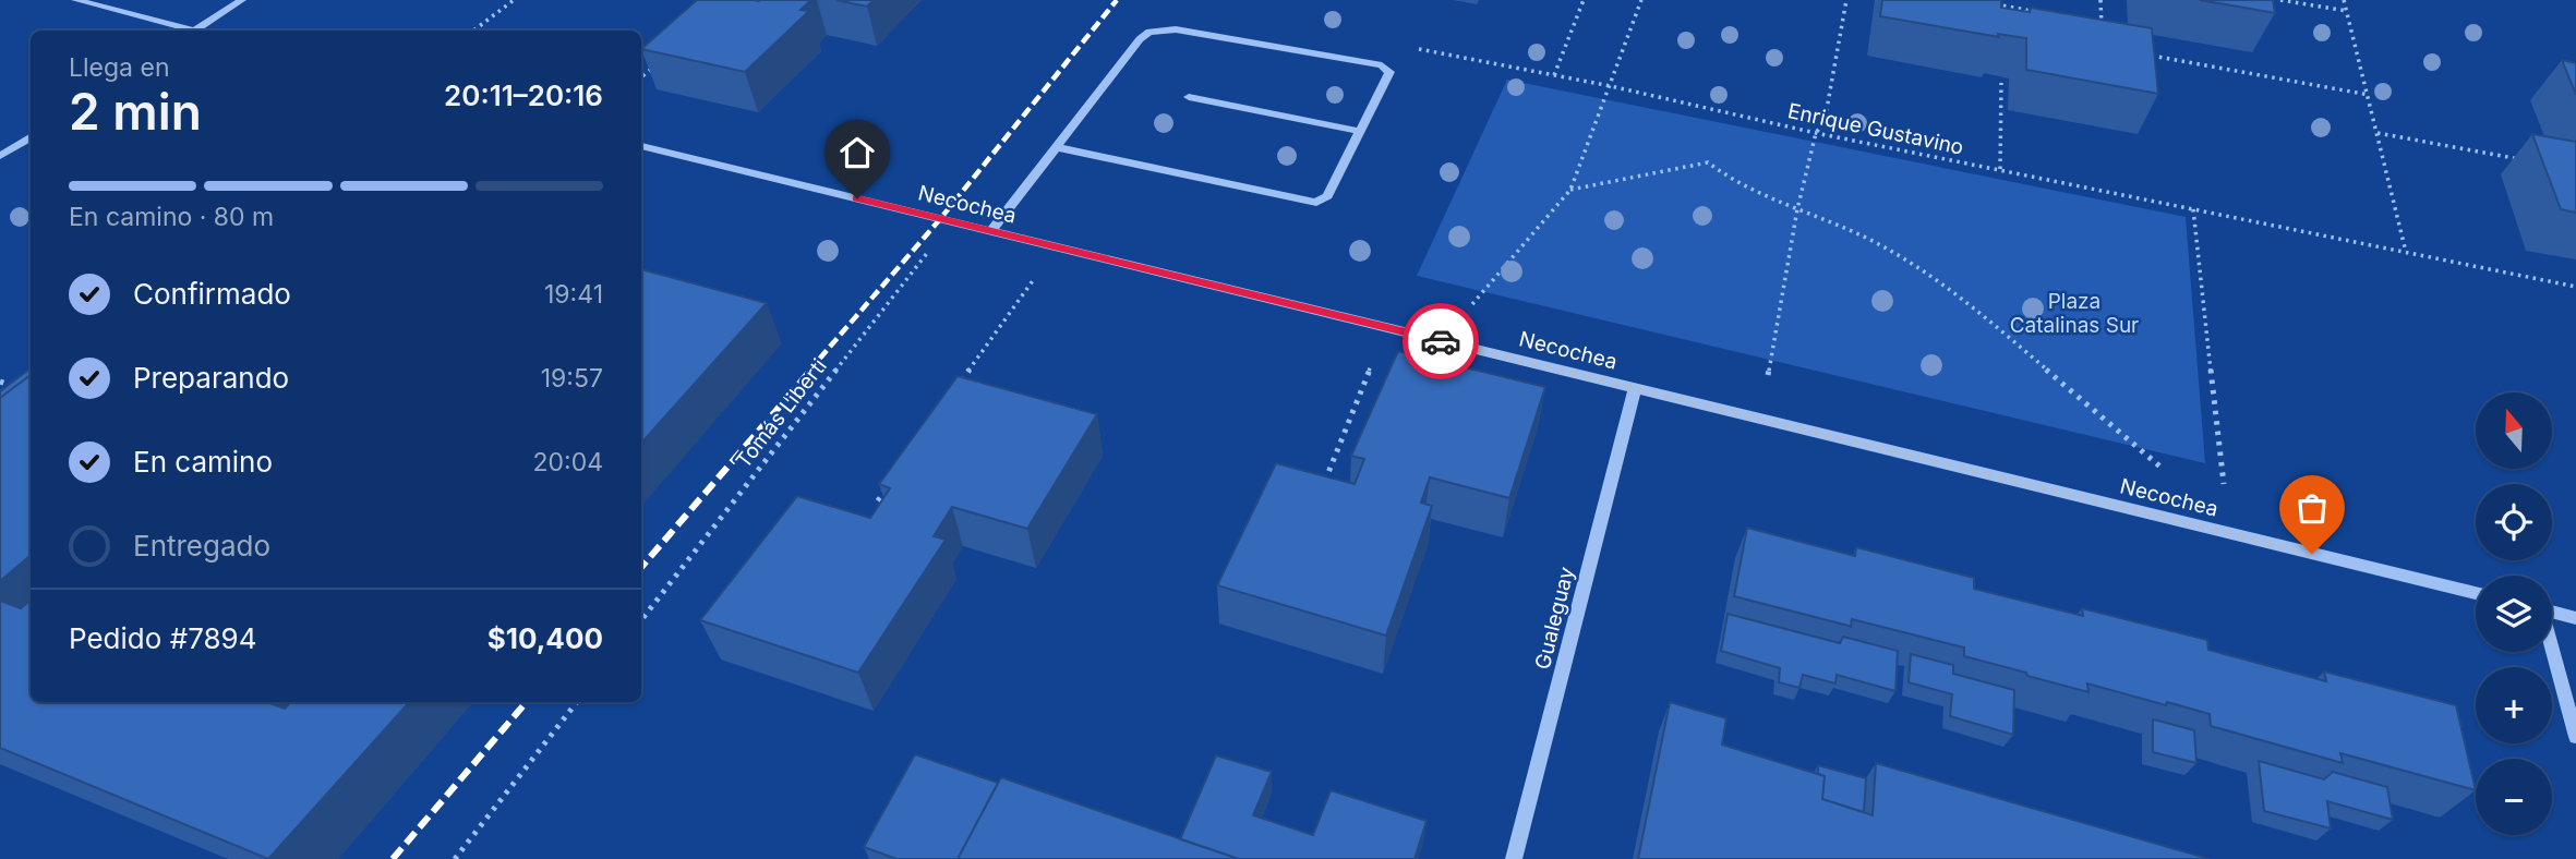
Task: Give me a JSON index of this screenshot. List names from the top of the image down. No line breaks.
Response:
{"streets":{"street":["Necochea","Gualeguay"],"path":["Enrique Gustavino","Tomás Liberti"]},"crossings":[["Necochea","Tomás Liberti"],["Necochea","Gualeguay"]],"parks":["Plaza Catalinas Sur"],"north":"top","page":{"heading":["2 min","Llega en","20:11–20:16"],"panel":["Pedido #7894","$10,400"],"bar":"En camino · 80 m","list":[["Confirmado","19:41"],["Preparando","19:57"],["En camino","20:04"],"Entregado"],"map_buttons":["+","−"]}}
